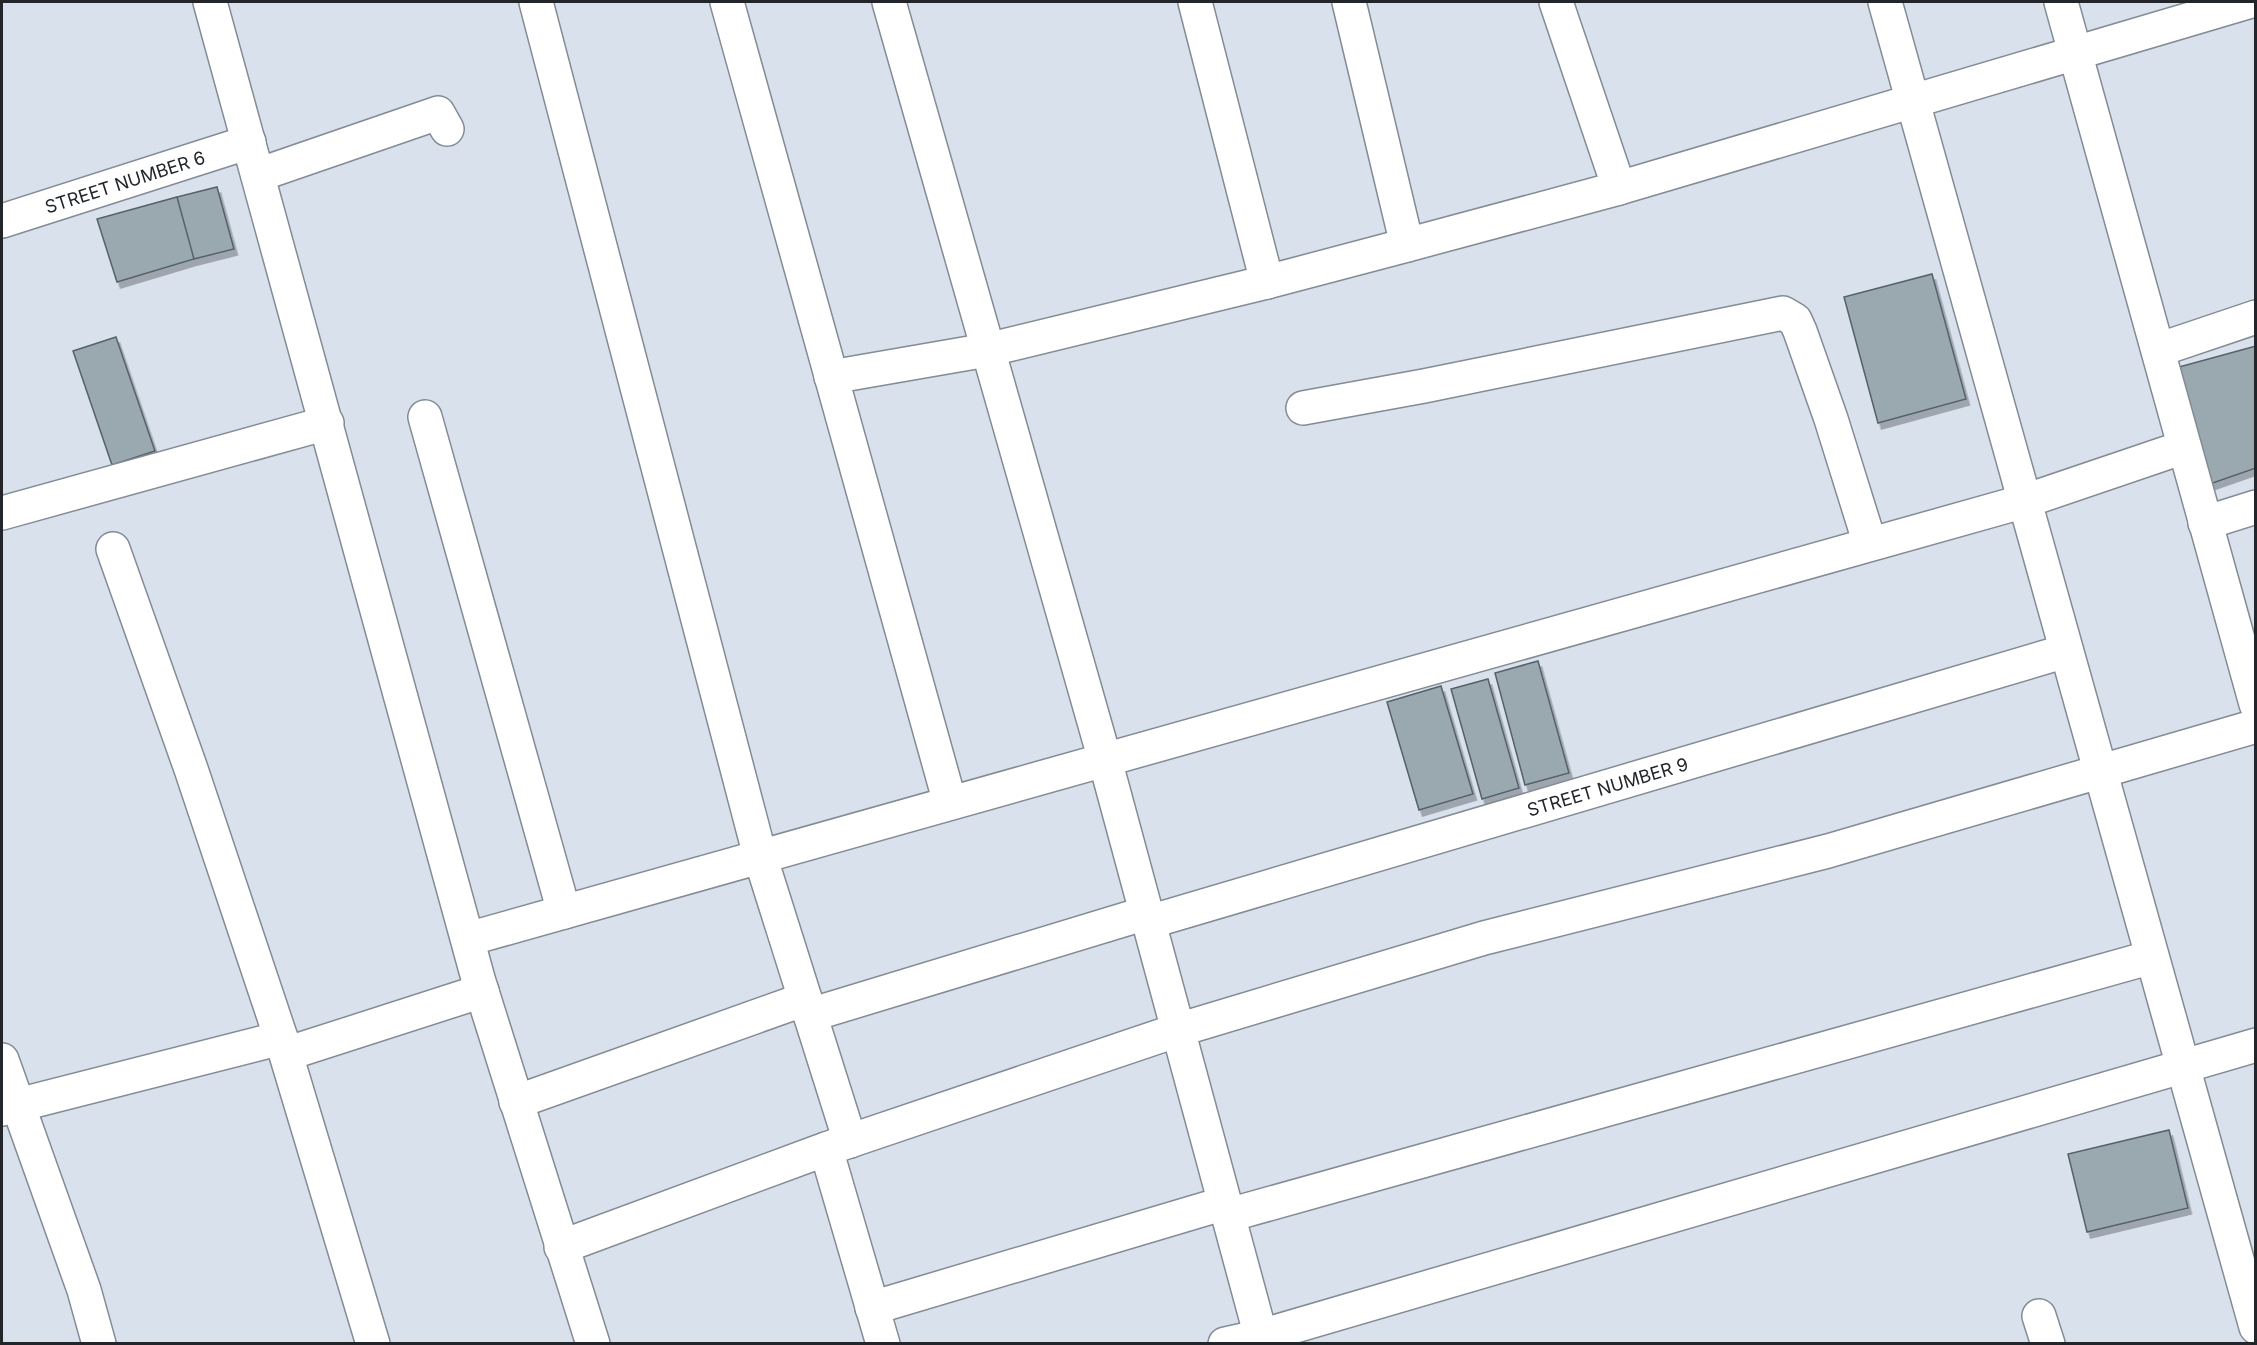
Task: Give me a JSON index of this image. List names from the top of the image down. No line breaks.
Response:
{"streets":{"street":["STREET NUMBER 6","STREET NUMBER 9"]}}
